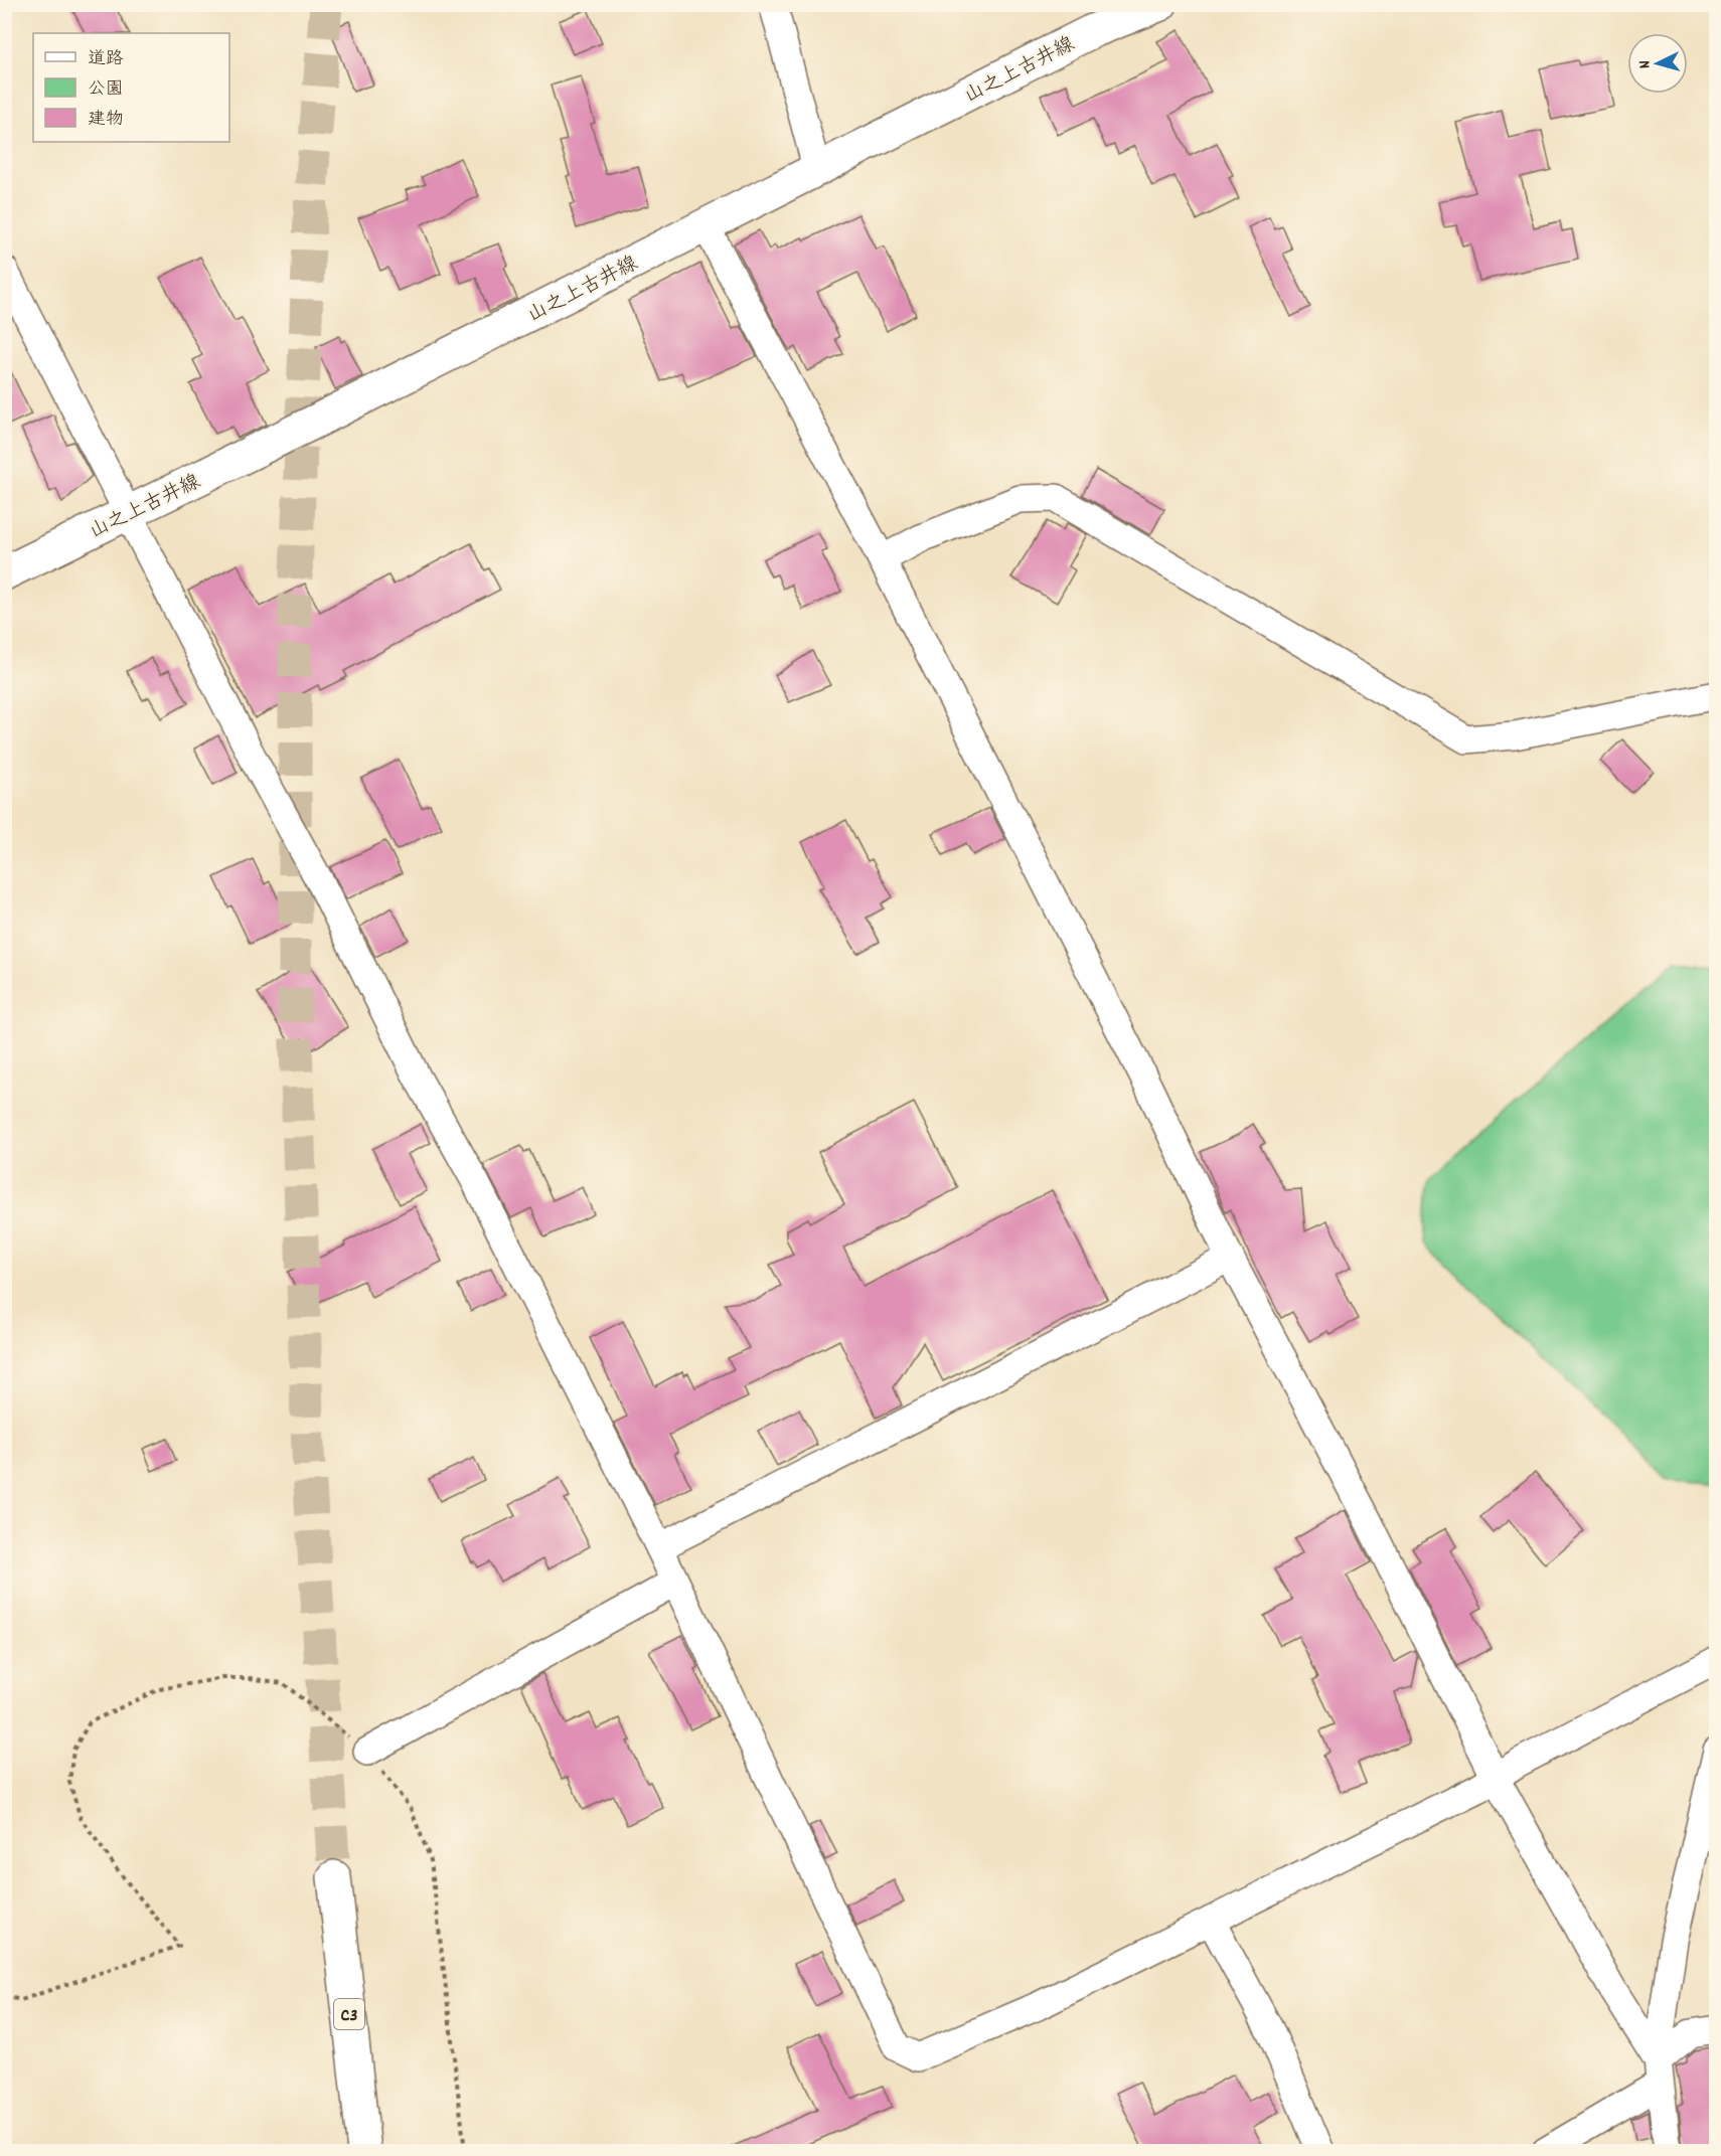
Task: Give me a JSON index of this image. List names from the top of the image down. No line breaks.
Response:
{"streets":{"main road":["山之上古井線","C3"]},"legend":["道路","公園","建物"],"north":"left"}
